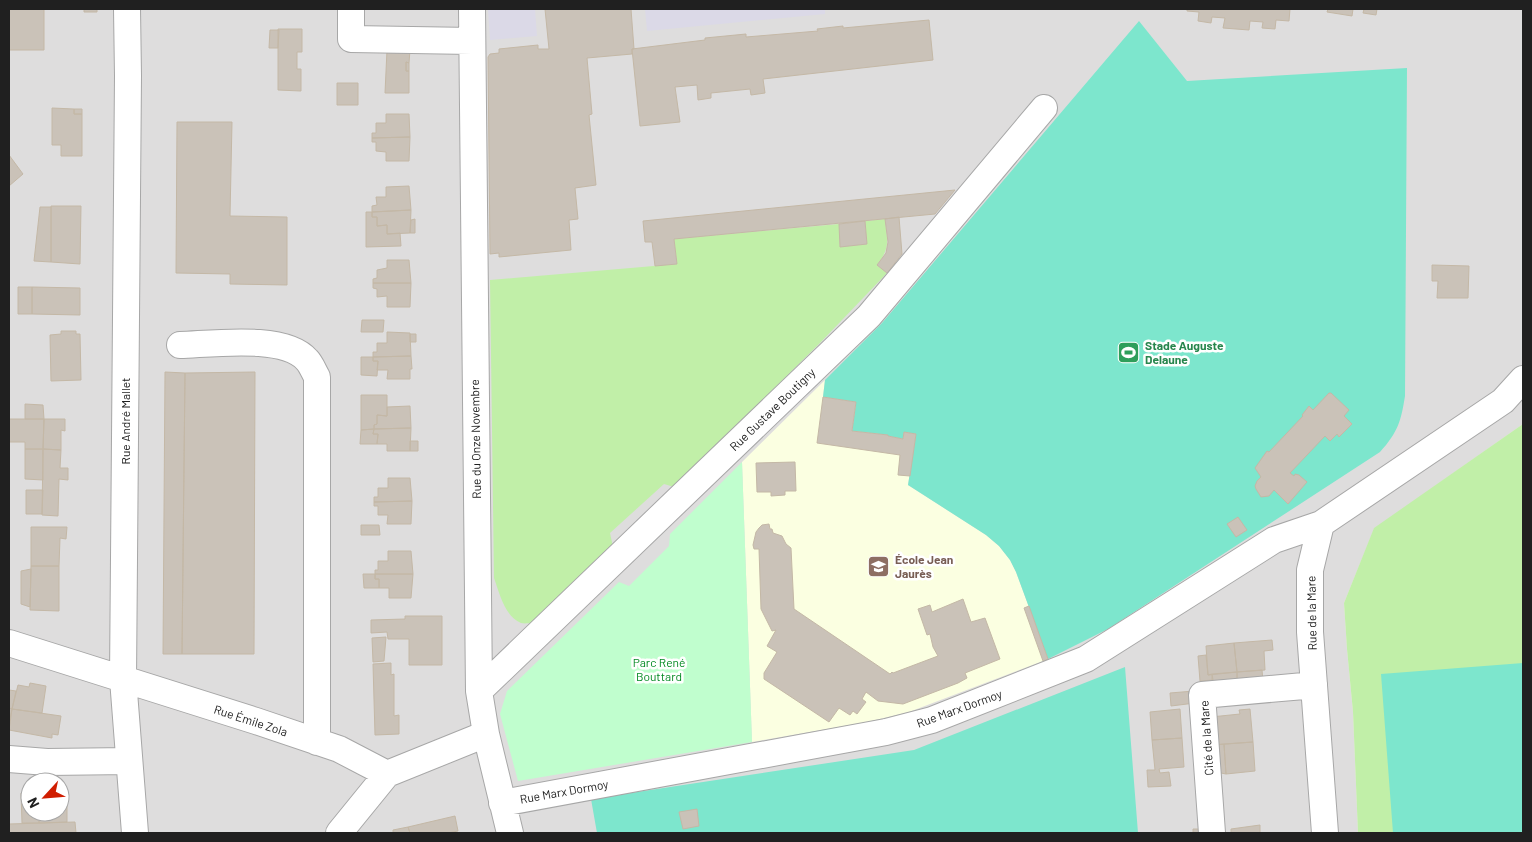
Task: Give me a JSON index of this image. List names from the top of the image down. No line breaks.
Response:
{"streets":{"street":["Rue Gustave Boutigny","Rue André Mallet","Rue du Onze Novembre","Rue de la Mare","Rue Marx Dormoy","Rue Émile Zola","Cité de la Mare"]},"crossings":[["Rue Gustave Boutigny","Rue du Onze Novembre"],["Rue André Mallet","Rue Émile Zola"],["Rue du Onze Novembre","Rue Marx Dormoy"],["Rue de la Mare","Rue Marx Dormoy"],["Rue de la Mare","Cité de la Mare"]],"parks":["Parc René Bouttard"],"places":{"sports":["Stade Auguste Delaune"],"school or university":["École Jean Jaurès"]},"north":"bottom left"}
